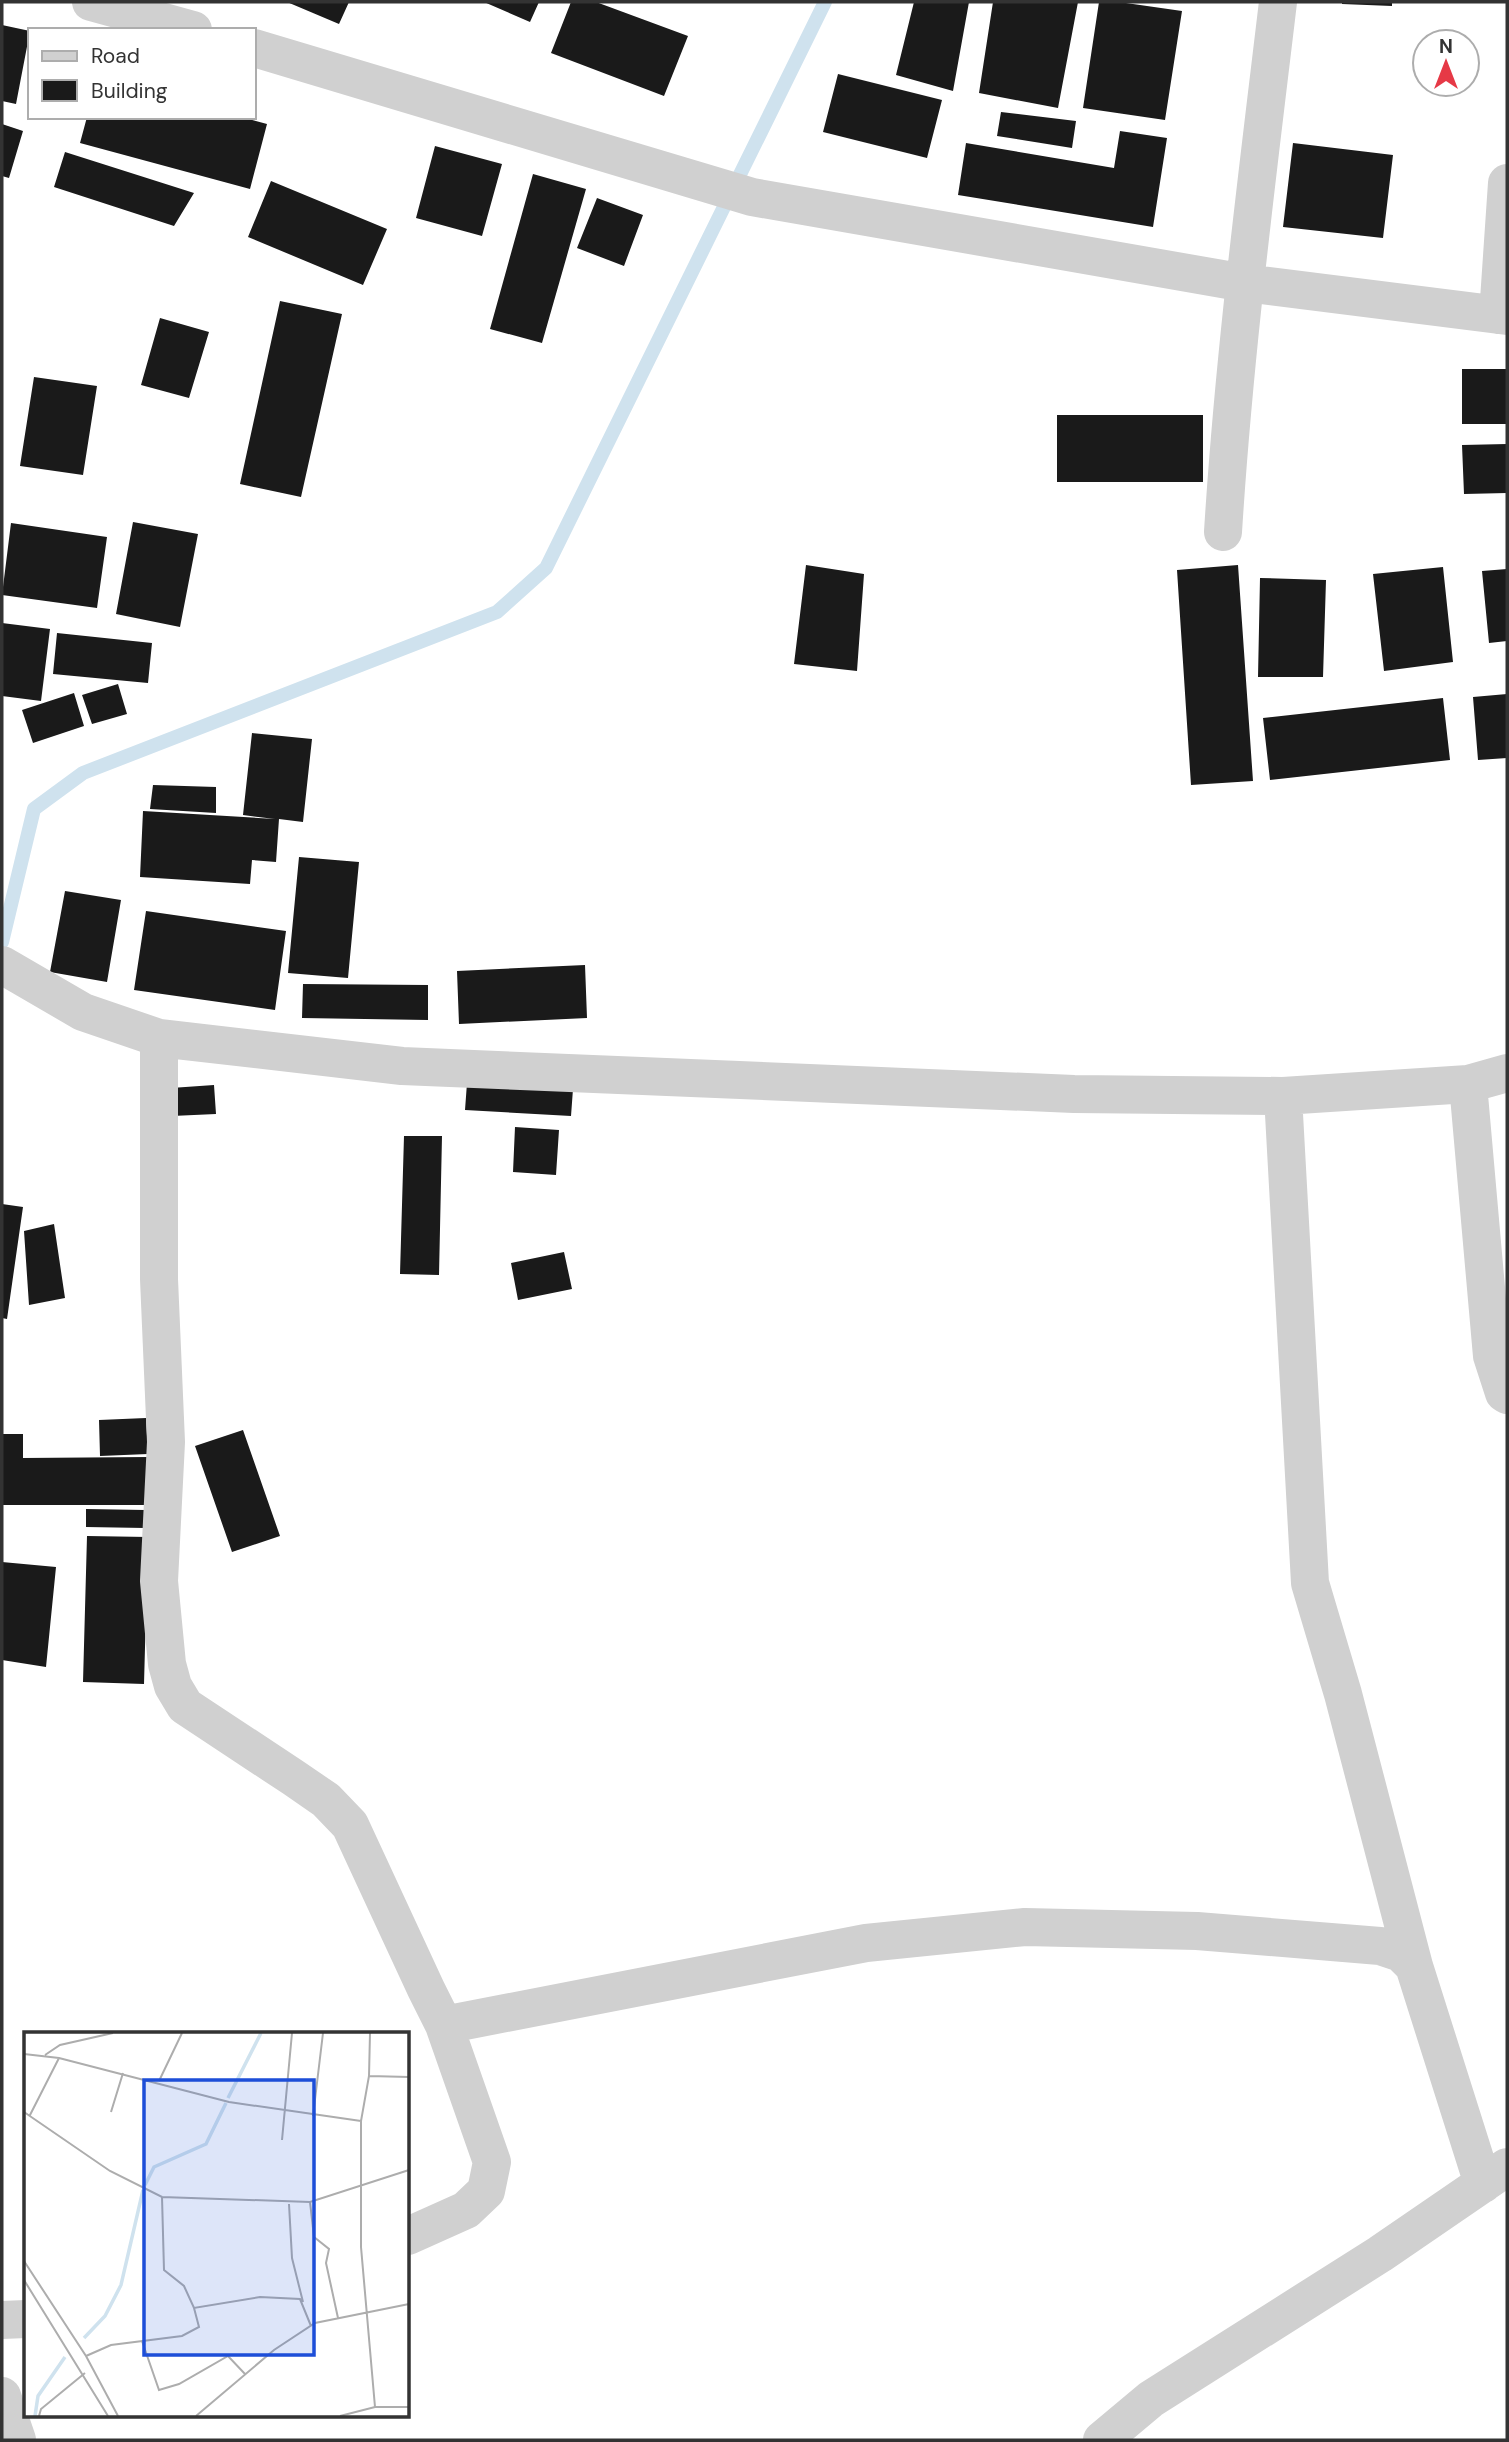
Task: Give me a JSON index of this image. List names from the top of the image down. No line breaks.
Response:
{"legend":["Road","Building"],"north":"top"}
